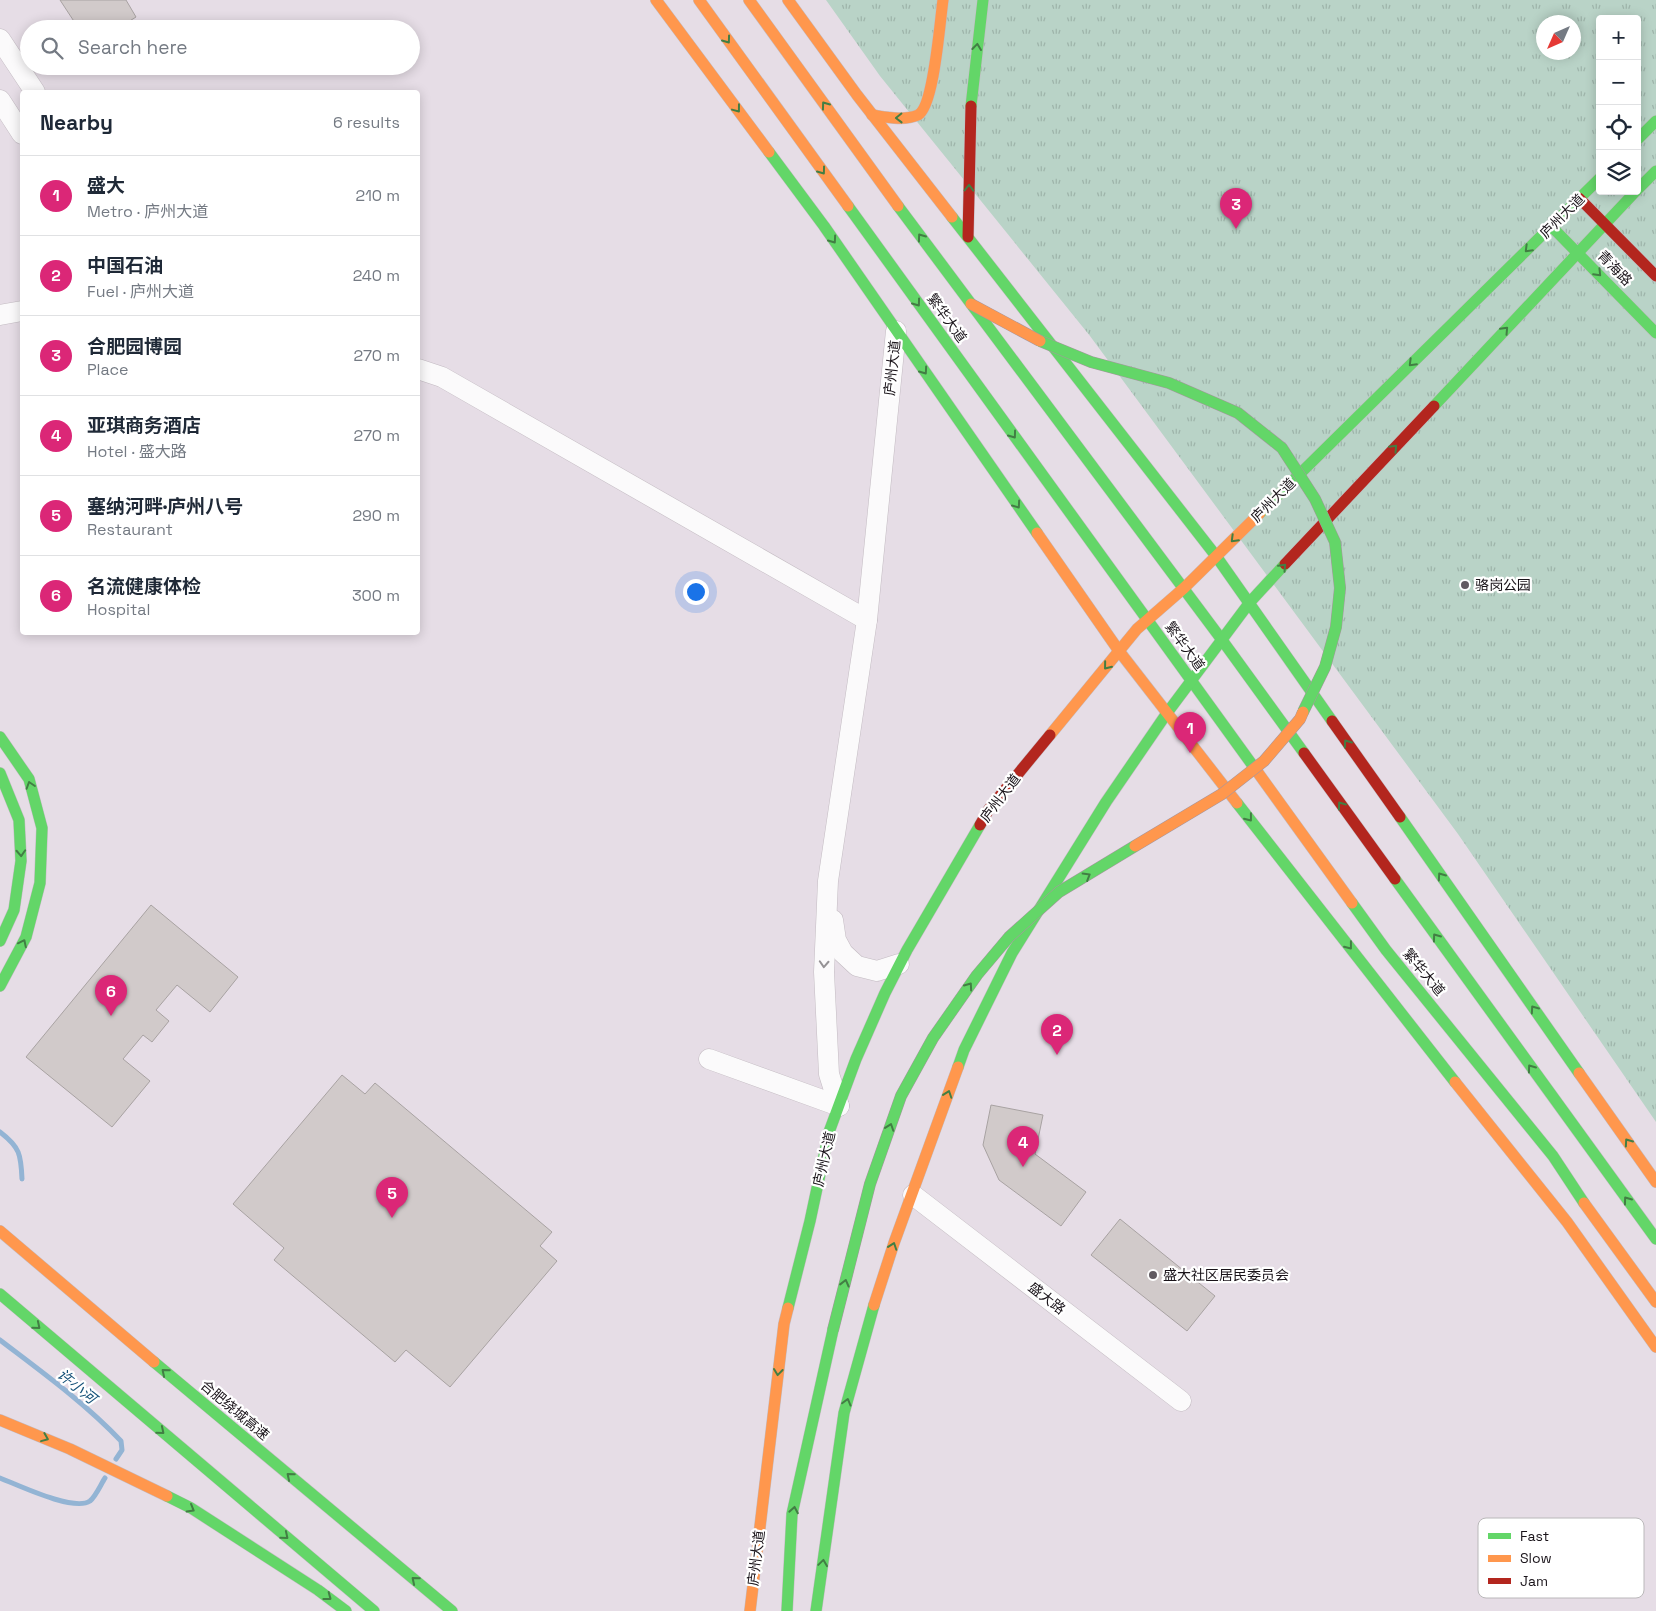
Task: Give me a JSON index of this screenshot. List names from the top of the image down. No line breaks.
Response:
{"streets":{"main road":["庐州大道","青海路","繁华大道","合肥绕城高速"],"street":["盛大路"]},"crossings":[["庐州大道","青海路"],["庐州大道","繁华大道"]],"one_way":["庐州大道"],"water":["许小河"],"places":["骆岗公园","盛大社区居民委员会"],"legend":["Fast","Slow","Jam"],"north":"bottom left","page":{"map_buttons":["+","−"],"search":"Search here","heading":["Nearby","6 results"],"list":[{"mark":"1","name":"盛大","note":"Metro · 庐州大道","value":"210 m"},{"mark":"2","name":"中国石油","note":"Fuel · 庐州大道","value":"240 m"},{"mark":"3","name":"合肥园博园","note":"Place","value":"270 m"},{"mark":"4","name":"亚琪商务酒店","note":"Hotel · 盛大路","value":"270 m"},{"mark":"5","name":"塞纳河畔·庐州八号","note":"Restaurant","value":"290 m"},{"mark":"6","name":"名流健康体检","note":"Hospital","value":"300 m"}],"pins":["3","1","6","2","4","5"]}}
